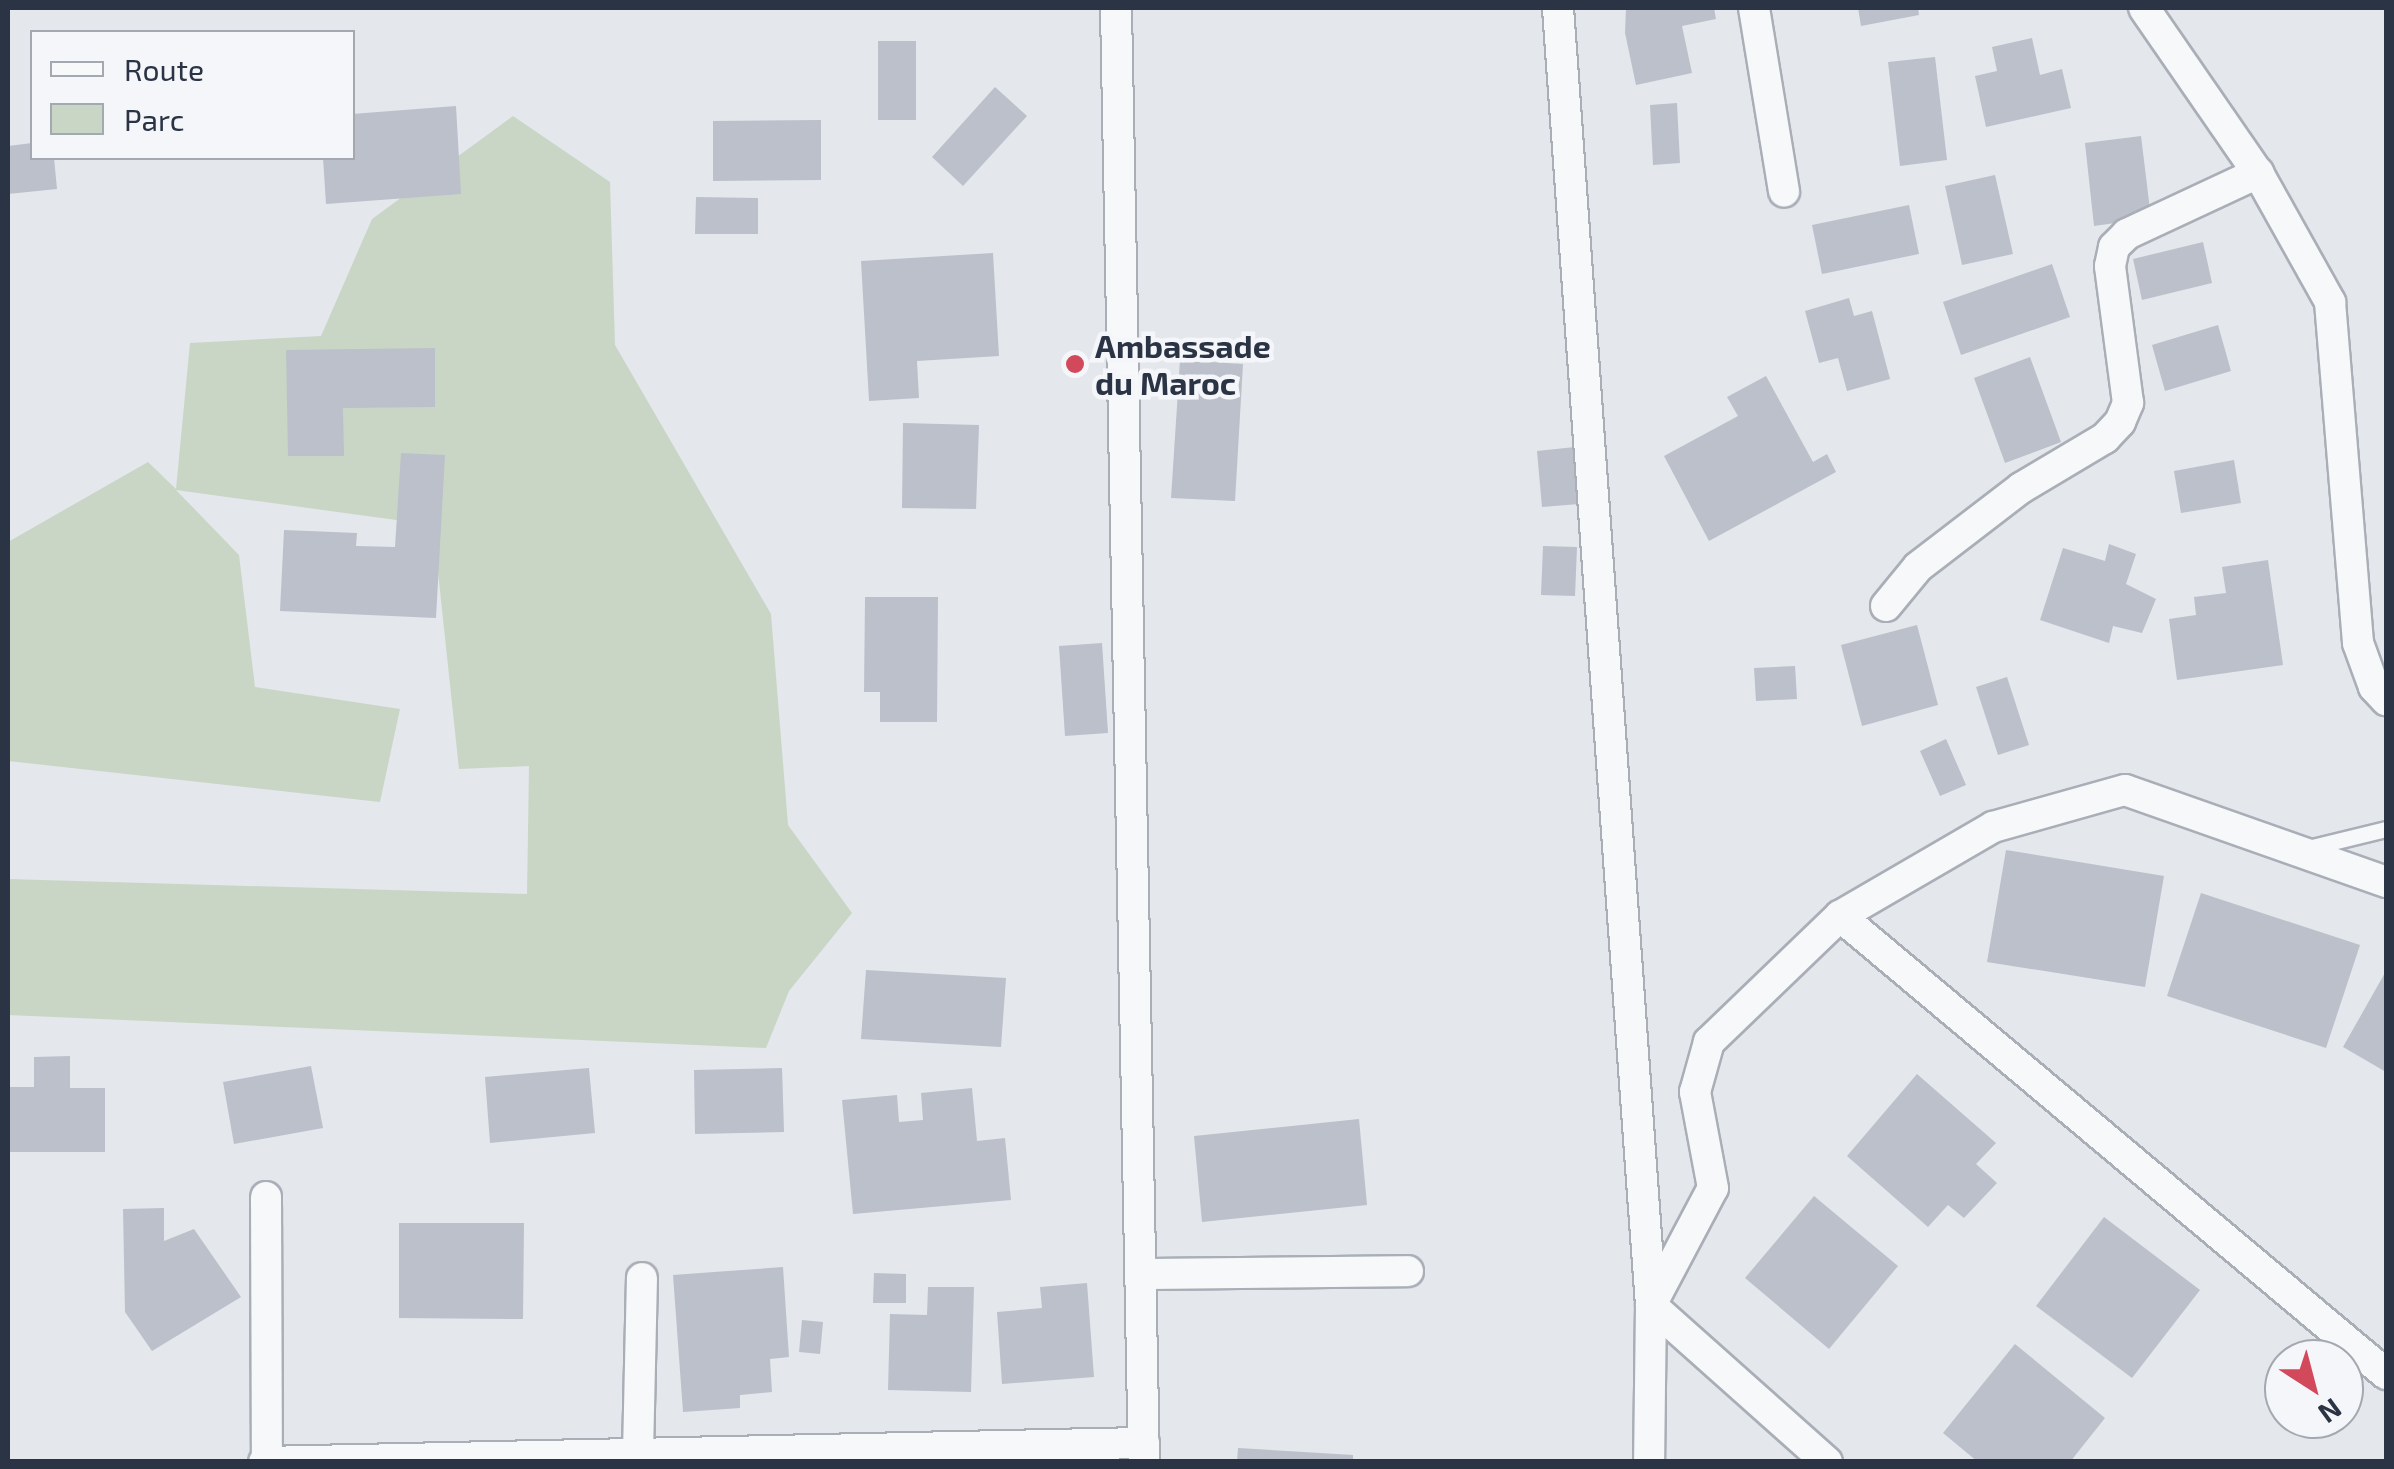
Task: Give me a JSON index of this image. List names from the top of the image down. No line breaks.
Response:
{"places":["Ambassade du Maroc"],"legend":["Route","Parc"],"north":"bottom right"}
